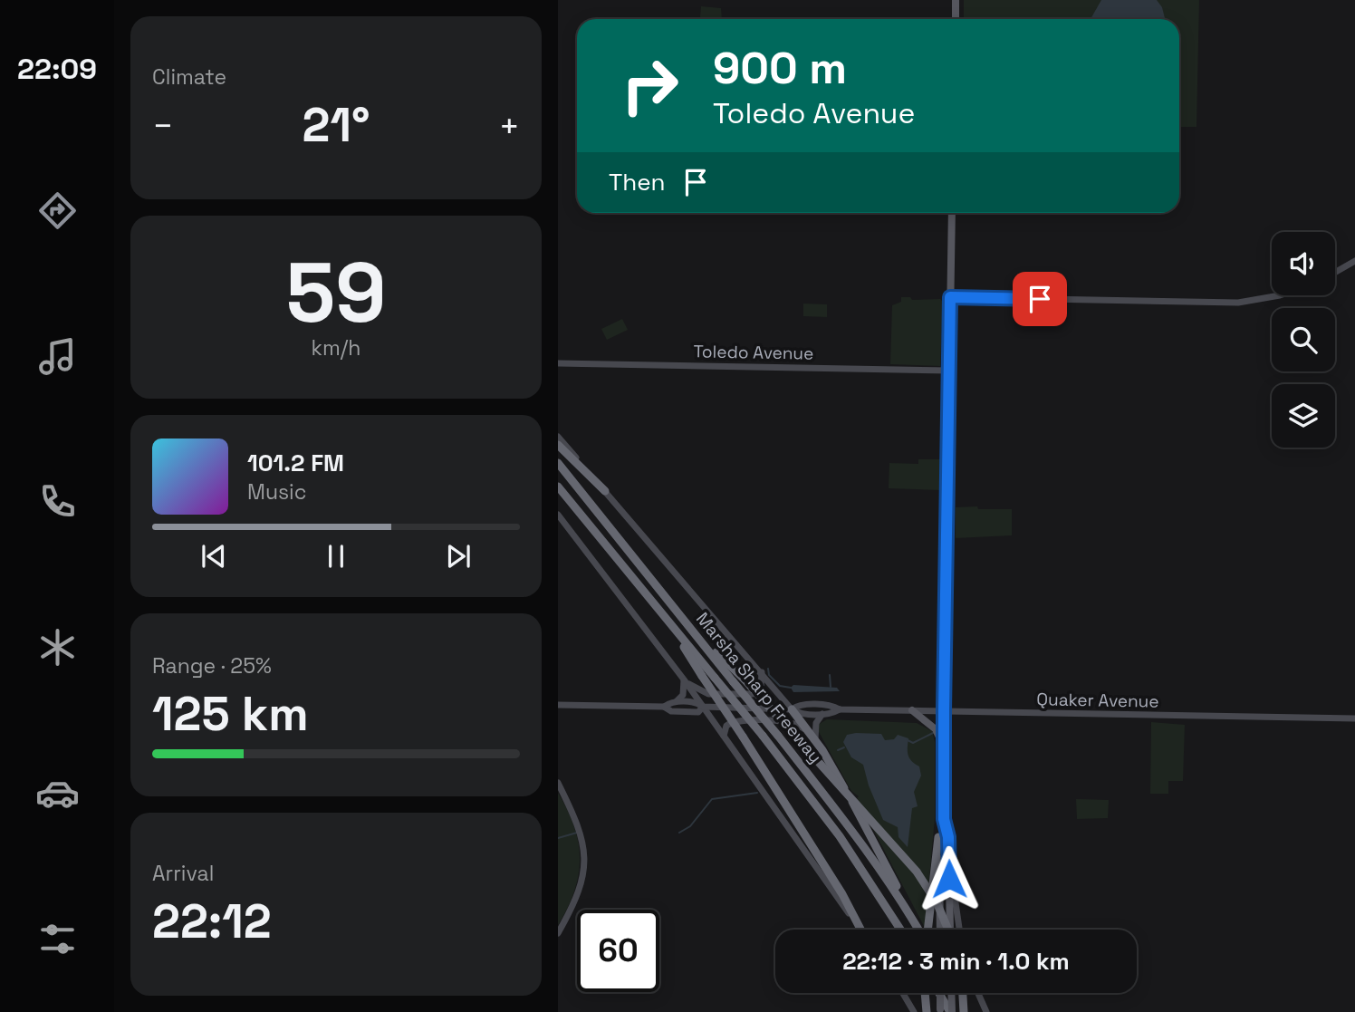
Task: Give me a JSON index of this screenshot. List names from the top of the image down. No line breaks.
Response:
{"streets":{"highway":["Marsha Sharp Freeway"],"main road":["Toledo Avenue","Quaker Avenue"]},"crossings":[["Marsha Sharp Freeway","Quaker Avenue"]],"page":{"tabs":"22:09","tile":["Climate",["59","km/h"],["Range · 25%","125 km"],["Arrival","22:12"]],"turn":["900 m","Toledo Avenue"],"heat":["−","21°","+"],"then":"Then","song":["101.2 FM","Music"],"limit":"60","trip":"22:12 · 3 min · 1.0 km"}}
